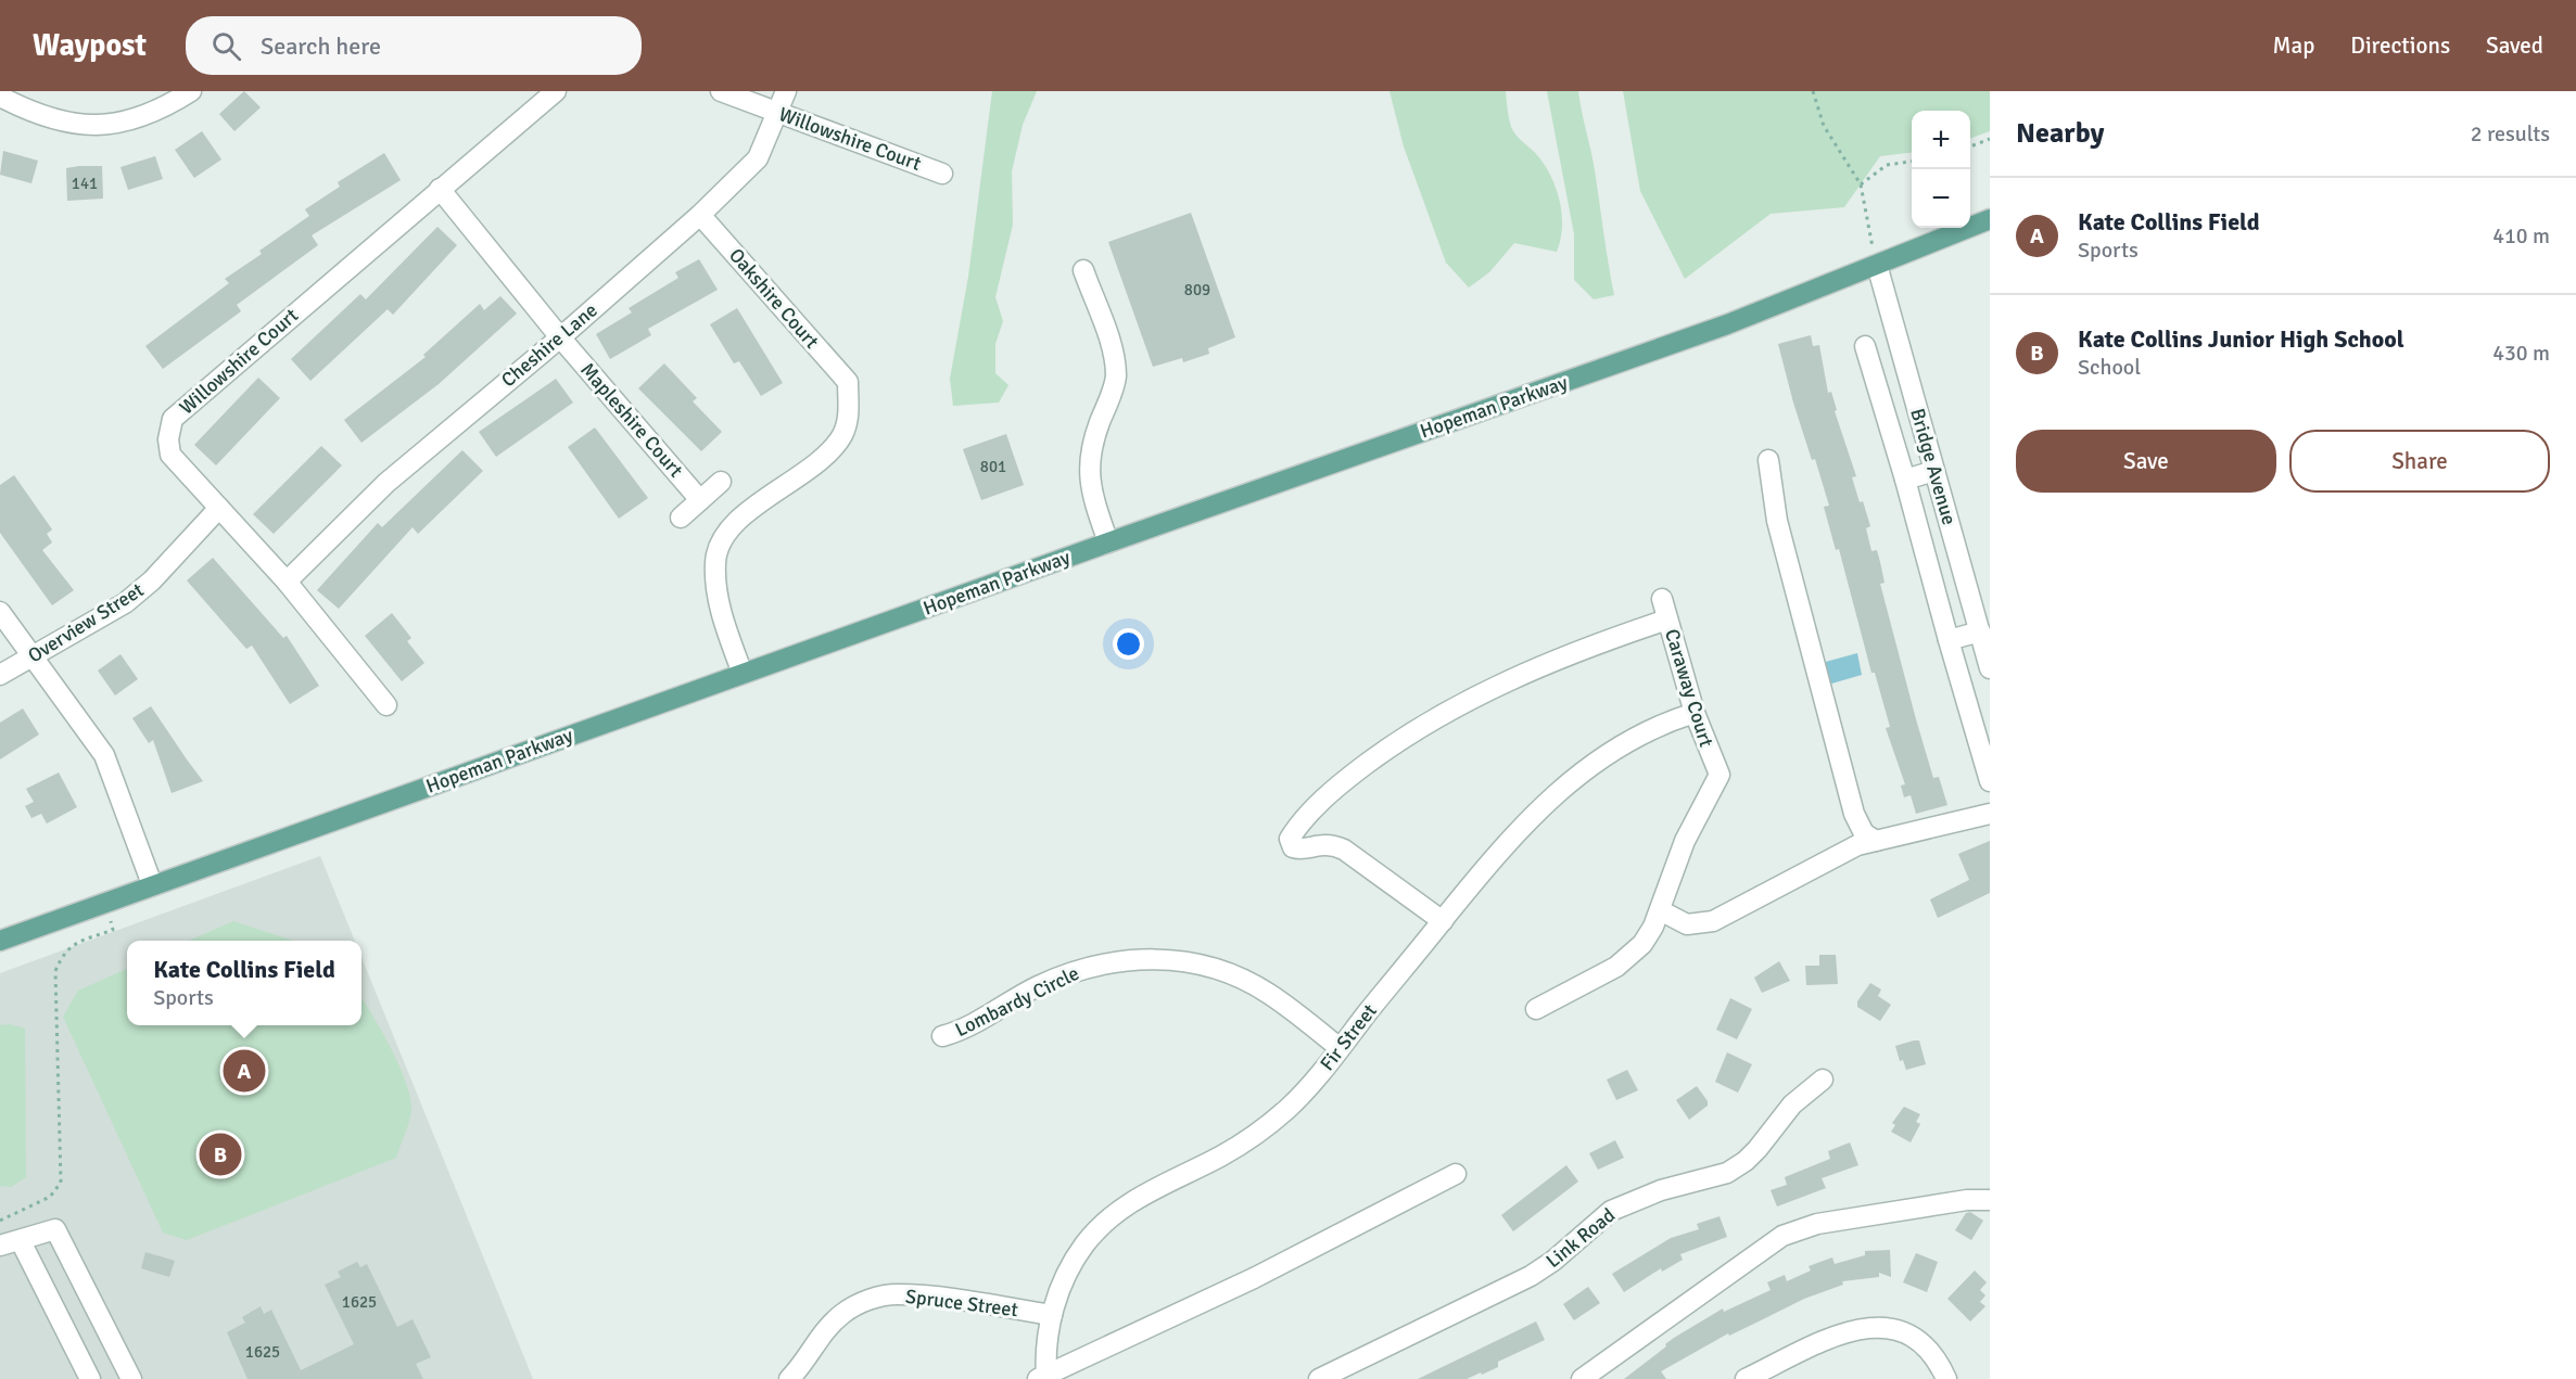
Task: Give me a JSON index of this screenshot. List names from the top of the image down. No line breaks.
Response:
{"streets":{"main road":["Hopeman Parkway"],"street":["Willowshire Court","Oakshire Court","Cheshire Lane","Mapleshire Court","Bridge Avenue","Overview Street","Caraway Court","Lombardy Circle","Fir Street","Link Road","Spruce Street"]},"crossings":[["Willowshire Court","Cheshire Lane"],["Willowshire Court","Mapleshire Court"],["Willowshire Court","Overview Street"],["Oakshire Court","Cheshire Lane"],["Oakshire Court","Hopeman Parkway"],["Cheshire Lane","Mapleshire Court"],["Hopeman Parkway","Bridge Avenue"],["Caraway Court","Fir Street"],["Lombardy Circle","Fir Street"],["Fir Street","Spruce Street"]],"house_numbers":["141","809","801","1625","1625"],"page":{"header":"Waypost","search":"Search here","nav":["Map","Directions","Saved"],"heading":["Nearby","2 results"],"map_buttons":["+","−"],"list":[{"mark":"A","name":"Kate Collins Field","note":"Sports","value":"410 m"},{"mark":"B","name":"Kate Collins Junior High School","note":"School","value":"430 m"}],"buttons":["Save","Share"],"popup":["Kate Collins Field","Sports"],"pins":["A","B"]}}
